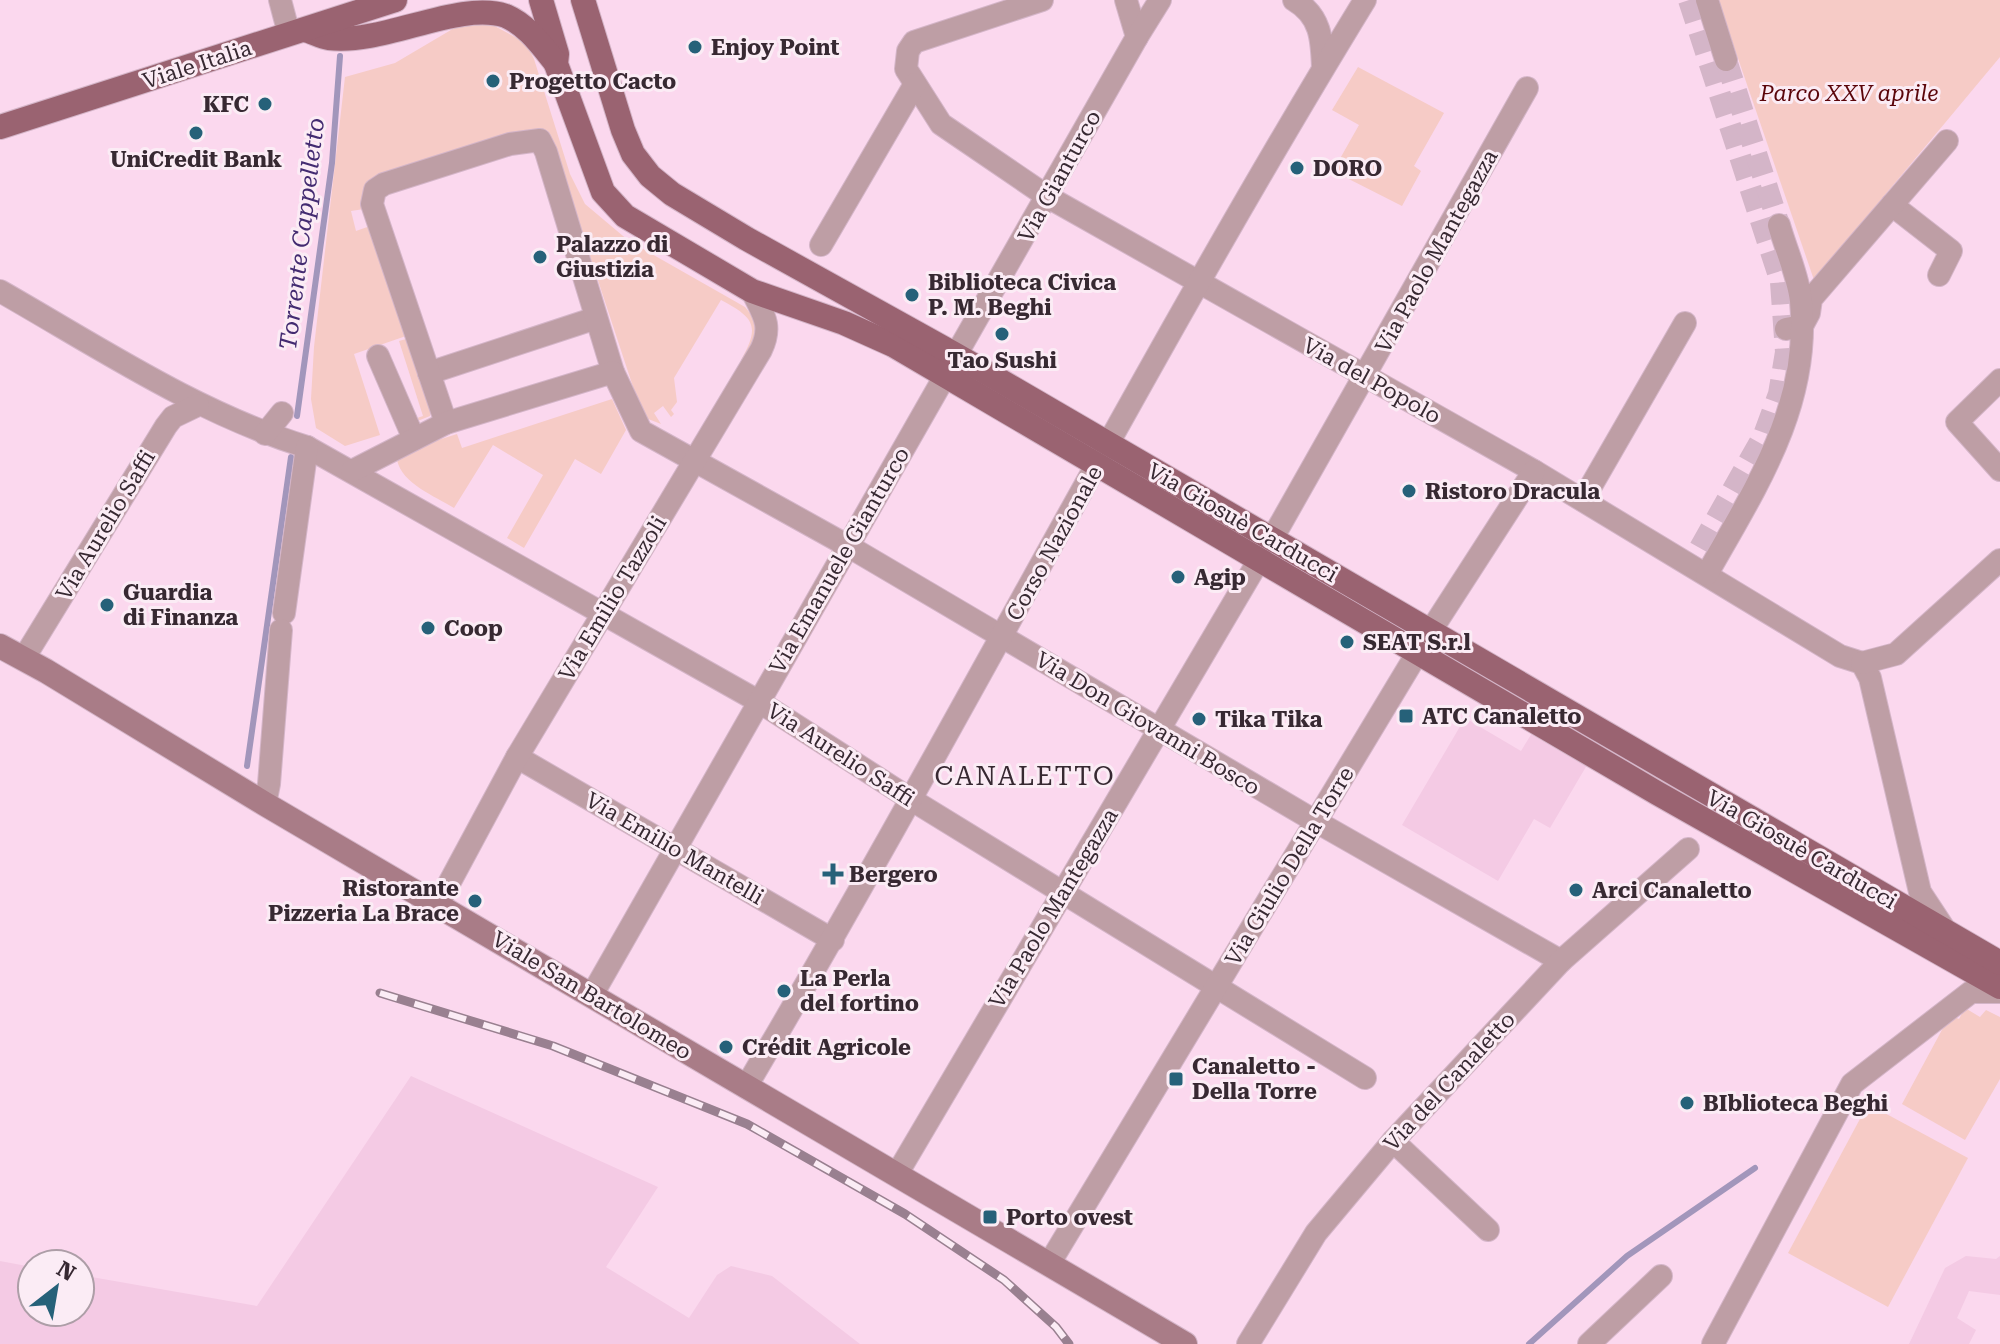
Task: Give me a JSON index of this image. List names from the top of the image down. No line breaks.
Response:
{"streets":{"main road":["Viale Italia","Via Giosuè Carducci","Viale San Bartolomeo"],"street":["Via Gianturco","Via Paolo Mantegazza","Via del Popolo","Via Aurelio Saffi","Corso Nazionale","Via Emanuele Gianturco","Via Emilio Tazzoli","Via Don Giovanni Bosco","Via Emilio Mantelli","Via Giulio Della Torre","Via del Canaletto"]},"crossings":[["Viale Italia","Via Giosuè Carducci"],["Via Gianturco","Via del Popolo"],["Via Gianturco","Via Giosuè Carducci"],["Via Gianturco","Via Emanuele Gianturco"],["Via Paolo Mantegazza","Via del Popolo"],["Via Paolo Mantegazza","Via Giosuè Carducci"],["Via Paolo Mantegazza","Via Aurelio Saffi"],["Via Paolo Mantegazza","Via Don Giovanni Bosco"],["Via Paolo Mantegazza","Viale San Bartolomeo"],["Via del Popolo","Corso Nazionale"],["Via del Popolo","Via Giulio Della Torre"],["Via Giosuè Carducci","Corso Nazionale"],["Via Giosuè Carducci","Via Emanuele Gianturco"],["Via Giosuè Carducci","Via Emilio Tazzoli"],["Via Giosuè Carducci","Via Giulio Della Torre"],["Via Aurelio Saffi","Corso Nazionale"],["Via Aurelio Saffi","Via Emanuele Gianturco"],["Via Aurelio Saffi","Via Emilio Tazzoli"],["Via Aurelio Saffi","Via Giulio Della Torre"],["Via Aurelio Saffi","Viale San Bartolomeo"],["Corso Nazionale","Via Don Giovanni Bosco"],["Corso Nazionale","Via Emilio Mantelli"],["Corso Nazionale","Viale San Bartolomeo"],["Via Emanuele Gianturco","Via Don Giovanni Bosco"],["Via Emanuele Gianturco","Via Emilio Mantelli"],["Via Emanuele Gianturco","Viale San Bartolomeo"],["Via Emilio Tazzoli","Via Don Giovanni Bosco"],["Via Emilio Tazzoli","Via Emilio Mantelli"],["Via Emilio Tazzoli","Viale San Bartolomeo"],["Via Don Giovanni Bosco","Via Giulio Della Torre"],["Via Don Giovanni Bosco","Via del Canaletto"],["Via Giulio Della Torre","Viale San Bartolomeo"]],"districts":["CANALETTO"],"water":["Torrente Cappelletto"],"parks":["Parco XXV aprile"],"places":{"other":["Enjoy Point","Progetto Cacto","KFC","UniCredit Bank","DORO","Palazzo di Giustizia","Biblioteca Civica P. M. Beghi","Tao Sushi","Ristoro Dracula","Agip","Guardia di Finanza","Coop","SEAT S.r.l","Tika Tika","Arci Canaletto","Ristorante Pizzeria La Brace","La Perla del fortino","Crédit Agricole","BIblioteca Beghi"],"transit":["ATC Canaletto","Canaletto - Della Torre","Porto ovest"],"health":["Bergero"]},"north":"top right"}
